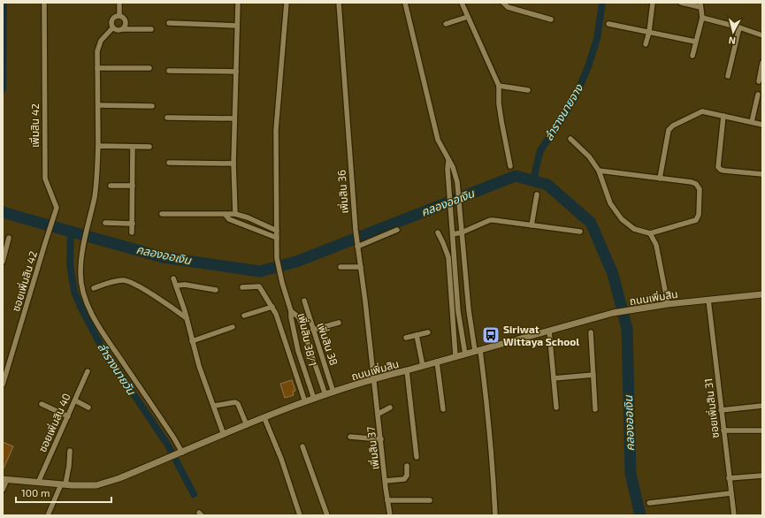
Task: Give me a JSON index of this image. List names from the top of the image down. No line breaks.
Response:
{"streets":{"street":["เพิ่มสิน 42","เพิ่มสิน 36","ซอยเพิ่มสิน 42","ถนนเพิ่มสิน","เพิ่มสิน 38/1","เพิ่มสิน 38","ซอยเพิ่มสิน 31","ซอยเพิ่มสิน 40","เพิ่มสิน 37"]},"crossings":[["เพิ่มสิน 42","ซอยเพิ่มสิน 42"],["เพิ่มสิน 36","ถนนเพิ่มสิน"],["เพิ่มสิน 36","เพิ่มสิน 37"],["ถนนเพิ่มสิน","เพิ่มสิน 38/1"],["ถนนเพิ่มสิน","เพิ่มสิน 38"],["ถนนเพิ่มสิน","ซอยเพิ่มสิน 31"],["ถนนเพิ่มสิน","ซอยเพิ่มสิน 40"],["ถนนเพิ่มสิน","เพิ่มสิน 37"]],"water":["ลำรางนายจาง","คลองออเงิน","ลำรางนายวัน"],"places":{"bus stop":["Siriwat Wittaya School"]},"scale_bar":"100 m","north":"bottom"}
